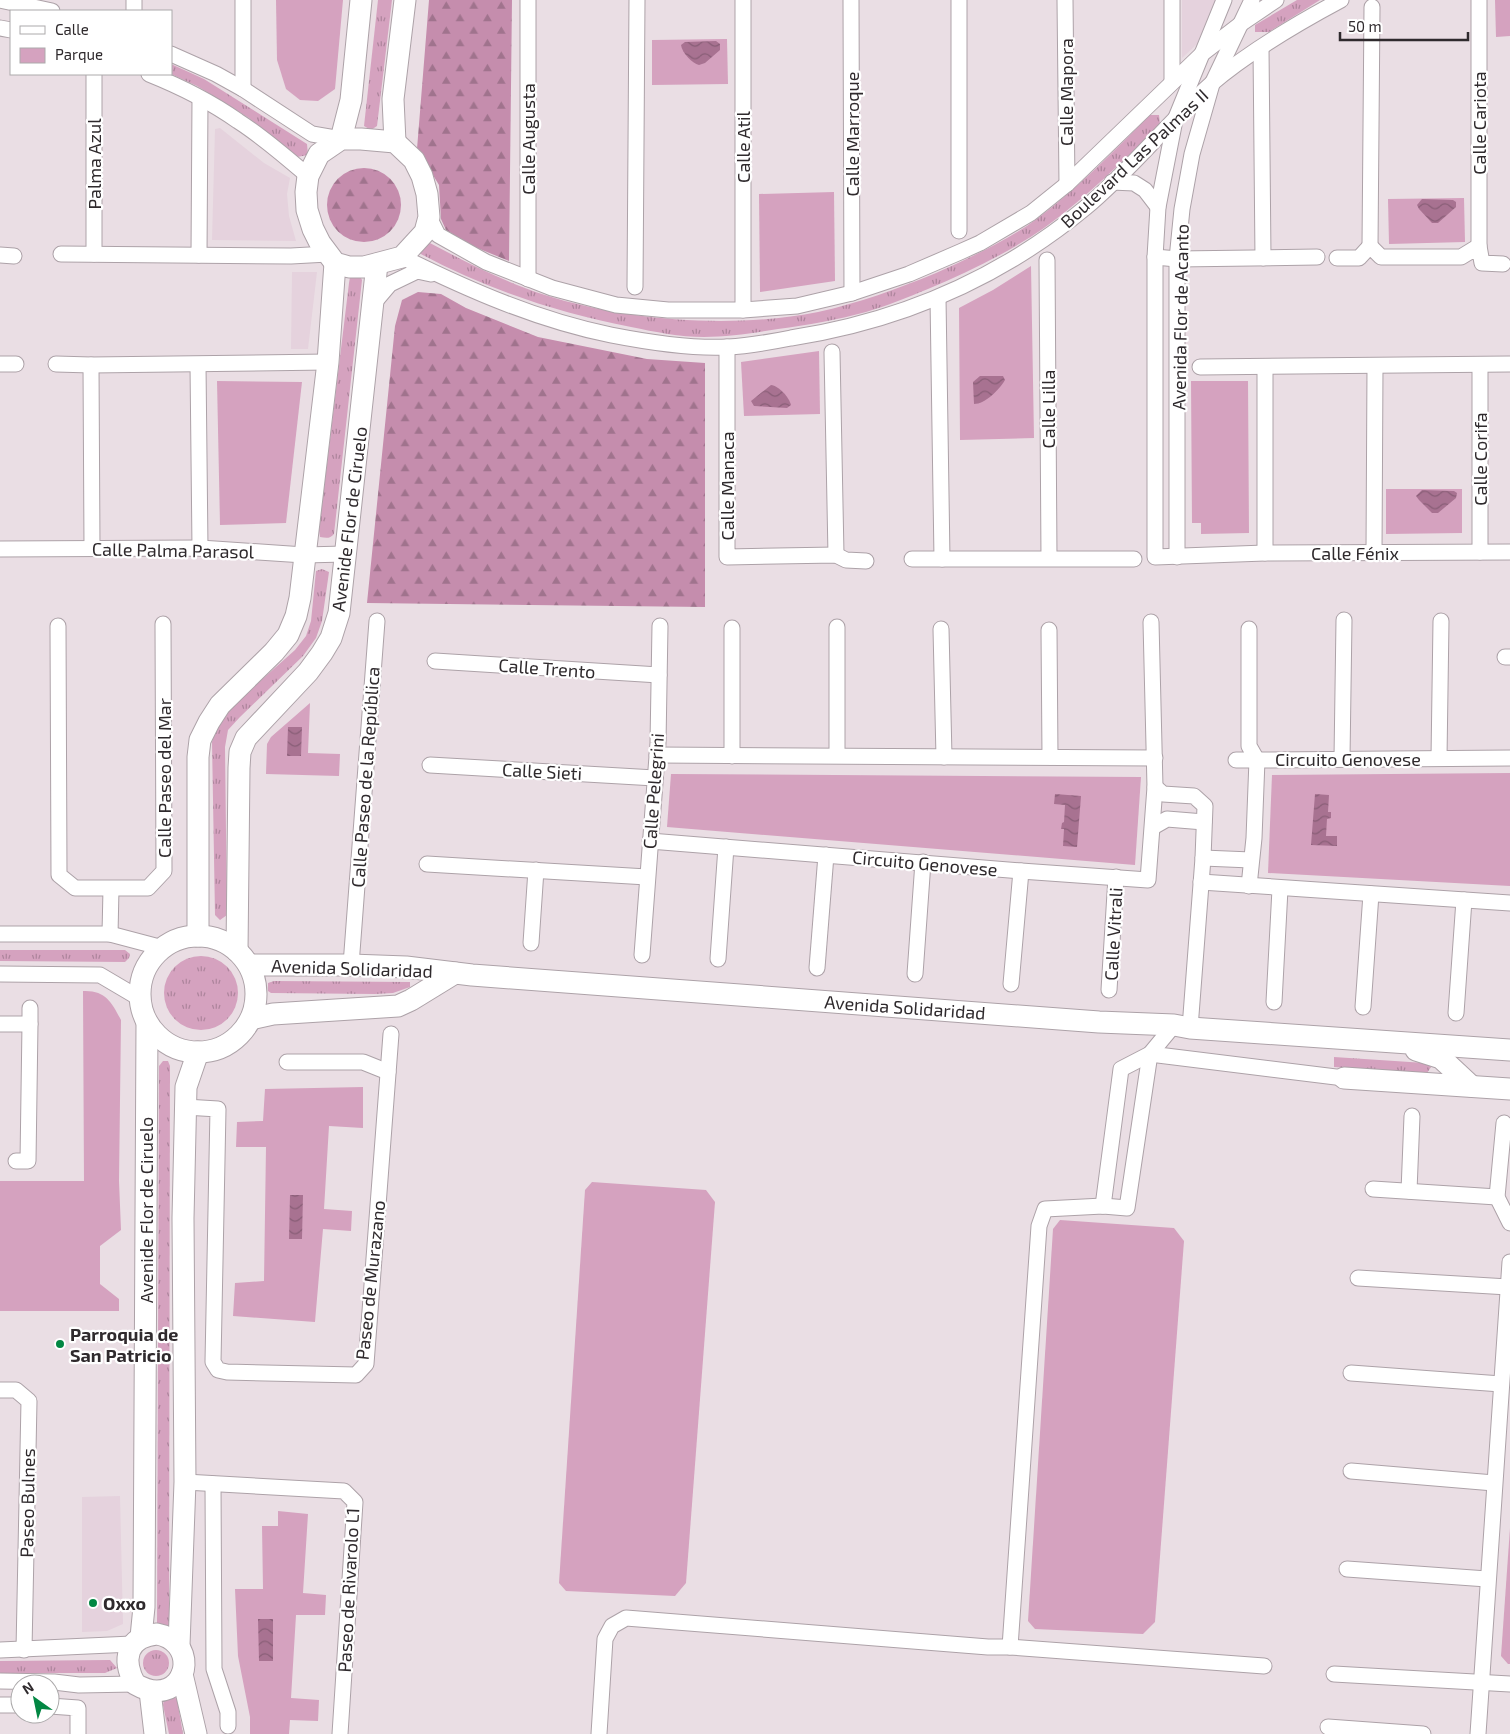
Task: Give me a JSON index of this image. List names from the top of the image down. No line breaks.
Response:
{"streets":{"main road":["Avenide Flor de Ciruelo","Avenida Solidaridad"],"street":["Calle Mapora","Calle Cariota","Calle Marroque","Calle Augusta","Calle Atil","Boulevard Las Palmas II","Palma Azul","Avenida Flor de Acanto","Calle Lilla","Calle Corifa","Calle Manaca","Calle Palma Parasol","Calle Fénix","Calle Trento","Circuito Genovese","Calle Sieti","Calle Paseo de la República","Calle Paseo del Mar","Calle Pelegrini","Calle Vitrali","Paseo de Murazano","Paseo Bulnes","Paseo de Rivarolo L1"]},"crossings":[["Calle Mapora","Boulevard Las Palmas II"],["Calle Marroque","Boulevard Las Palmas II"],["Calle Augusta","Boulevard Las Palmas II"],["Calle Atil","Boulevard Las Palmas II"],["Boulevard Las Palmas II","Avenida Flor de Acanto"],["Boulevard Las Palmas II","Calle Manaca"],["Boulevard Las Palmas II","Avenide Flor de Ciruelo"],["Avenida Flor de Acanto","Calle Fénix"],["Calle Corifa","Calle Fénix"],["Avenide Flor de Ciruelo","Calle Palma Parasol"],["Avenide Flor de Ciruelo","Avenida Solidaridad"],["Avenide Flor de Ciruelo","Paseo de Murazano"],["Avenide Flor de Ciruelo","Paseo de Rivarolo L1"],["Calle Trento","Calle Pelegrini"],["Circuito Genovese","Calle Pelegrini"],["Circuito Genovese","Calle Vitrali"],["Calle Sieti","Calle Pelegrini"],["Calle Paseo de la República","Avenida Solidaridad"]],"places":["Parroquia de San Patricio","Oxxo"],"legend":["Calle","Parque"],"scale_bar":"50 m","north":"top left"}
